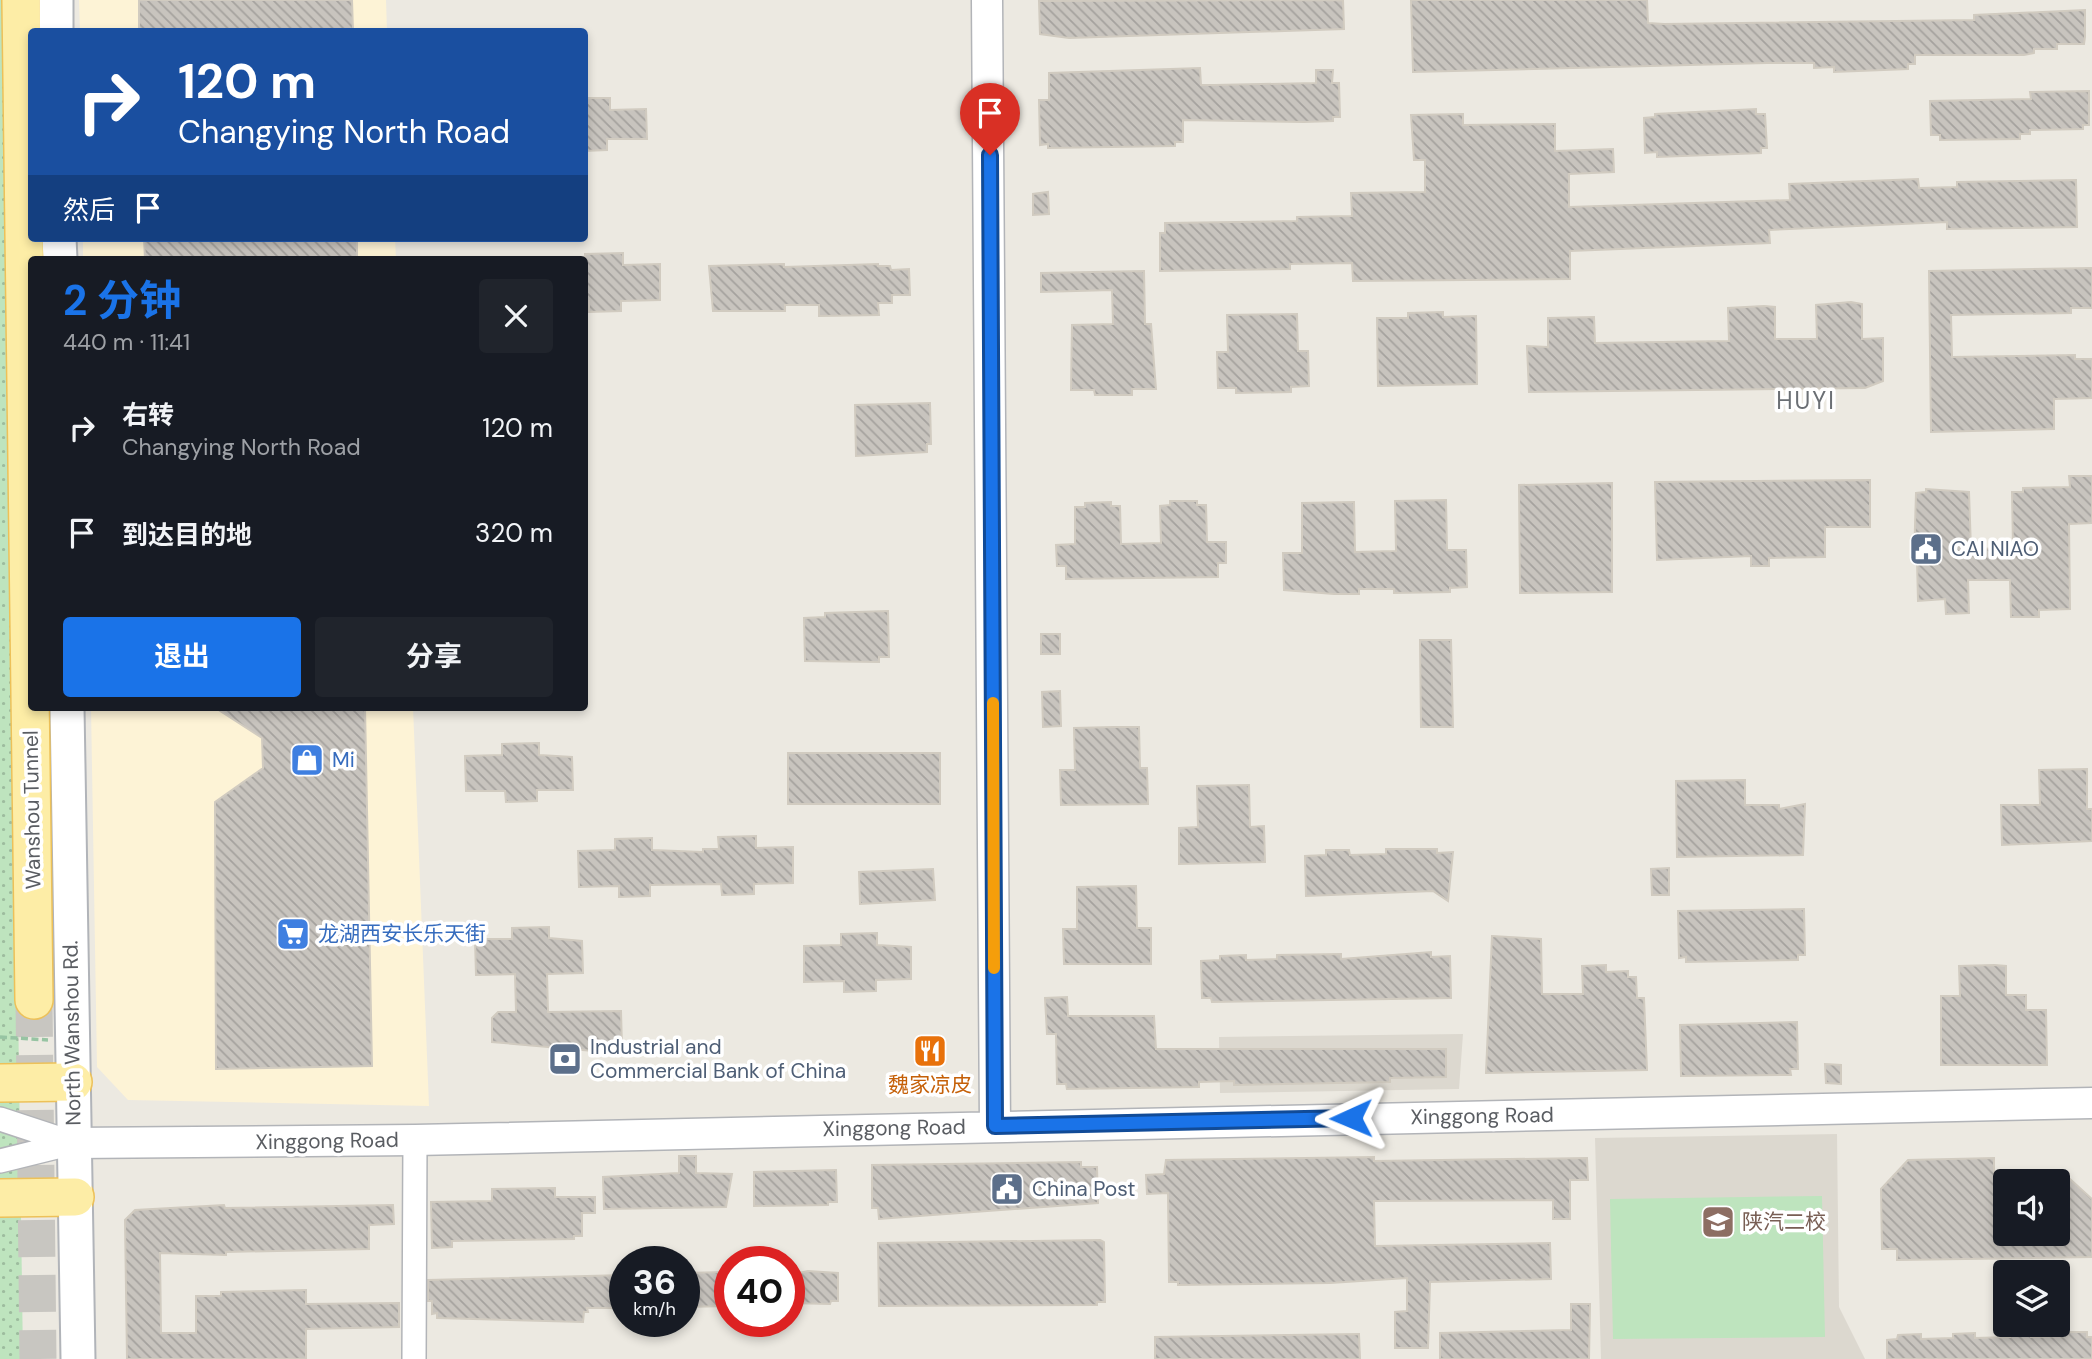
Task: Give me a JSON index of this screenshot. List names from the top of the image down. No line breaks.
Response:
{"streets":{"main road":["Wanshou Tunnel","North Wanshou Rd."],"street":["Xinggong Road"]},"crossings":[["North Wanshou Rd.","Xinggong Road"]],"districts":["HUYI"],"places":{"public building":["CAI NIAO","China Post"],"shop":["Mi"],"supermarket":["龙湖西安长乐天街"],"restaurant":["魏家凉皮"],"bank":["Industrial and Commercial Bank of China"],"school or university":["陕汽二校"]},"page":{"turn":["120 m","Changying North Road"],"then":"然后","heading":["2 分钟","440 m · 11:41"],"list":[{"name":"右转","note":"Changying North Road","value":"120 m"},{"name":"到达目的地","value":"320 m"}],"buttons":["退出","分享"],"speed":"36 km/h","limit":"40"}}
